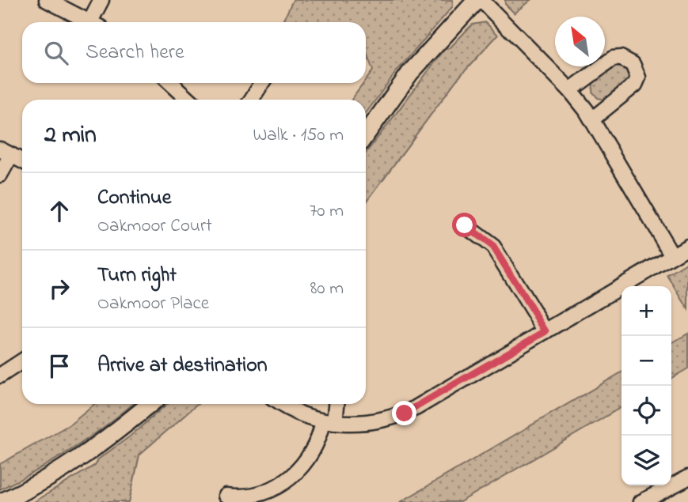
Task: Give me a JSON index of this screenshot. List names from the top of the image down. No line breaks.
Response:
{"north":"top left","page":{"search":"Search here","heading":["2 min","Walk · 150 m"],"list":[["Continue","Oakmoor Court","70 m"],["Turn right","Oakmoor Place","80 m"],"Arrive at destination"],"map_buttons":["+","−"]}}
